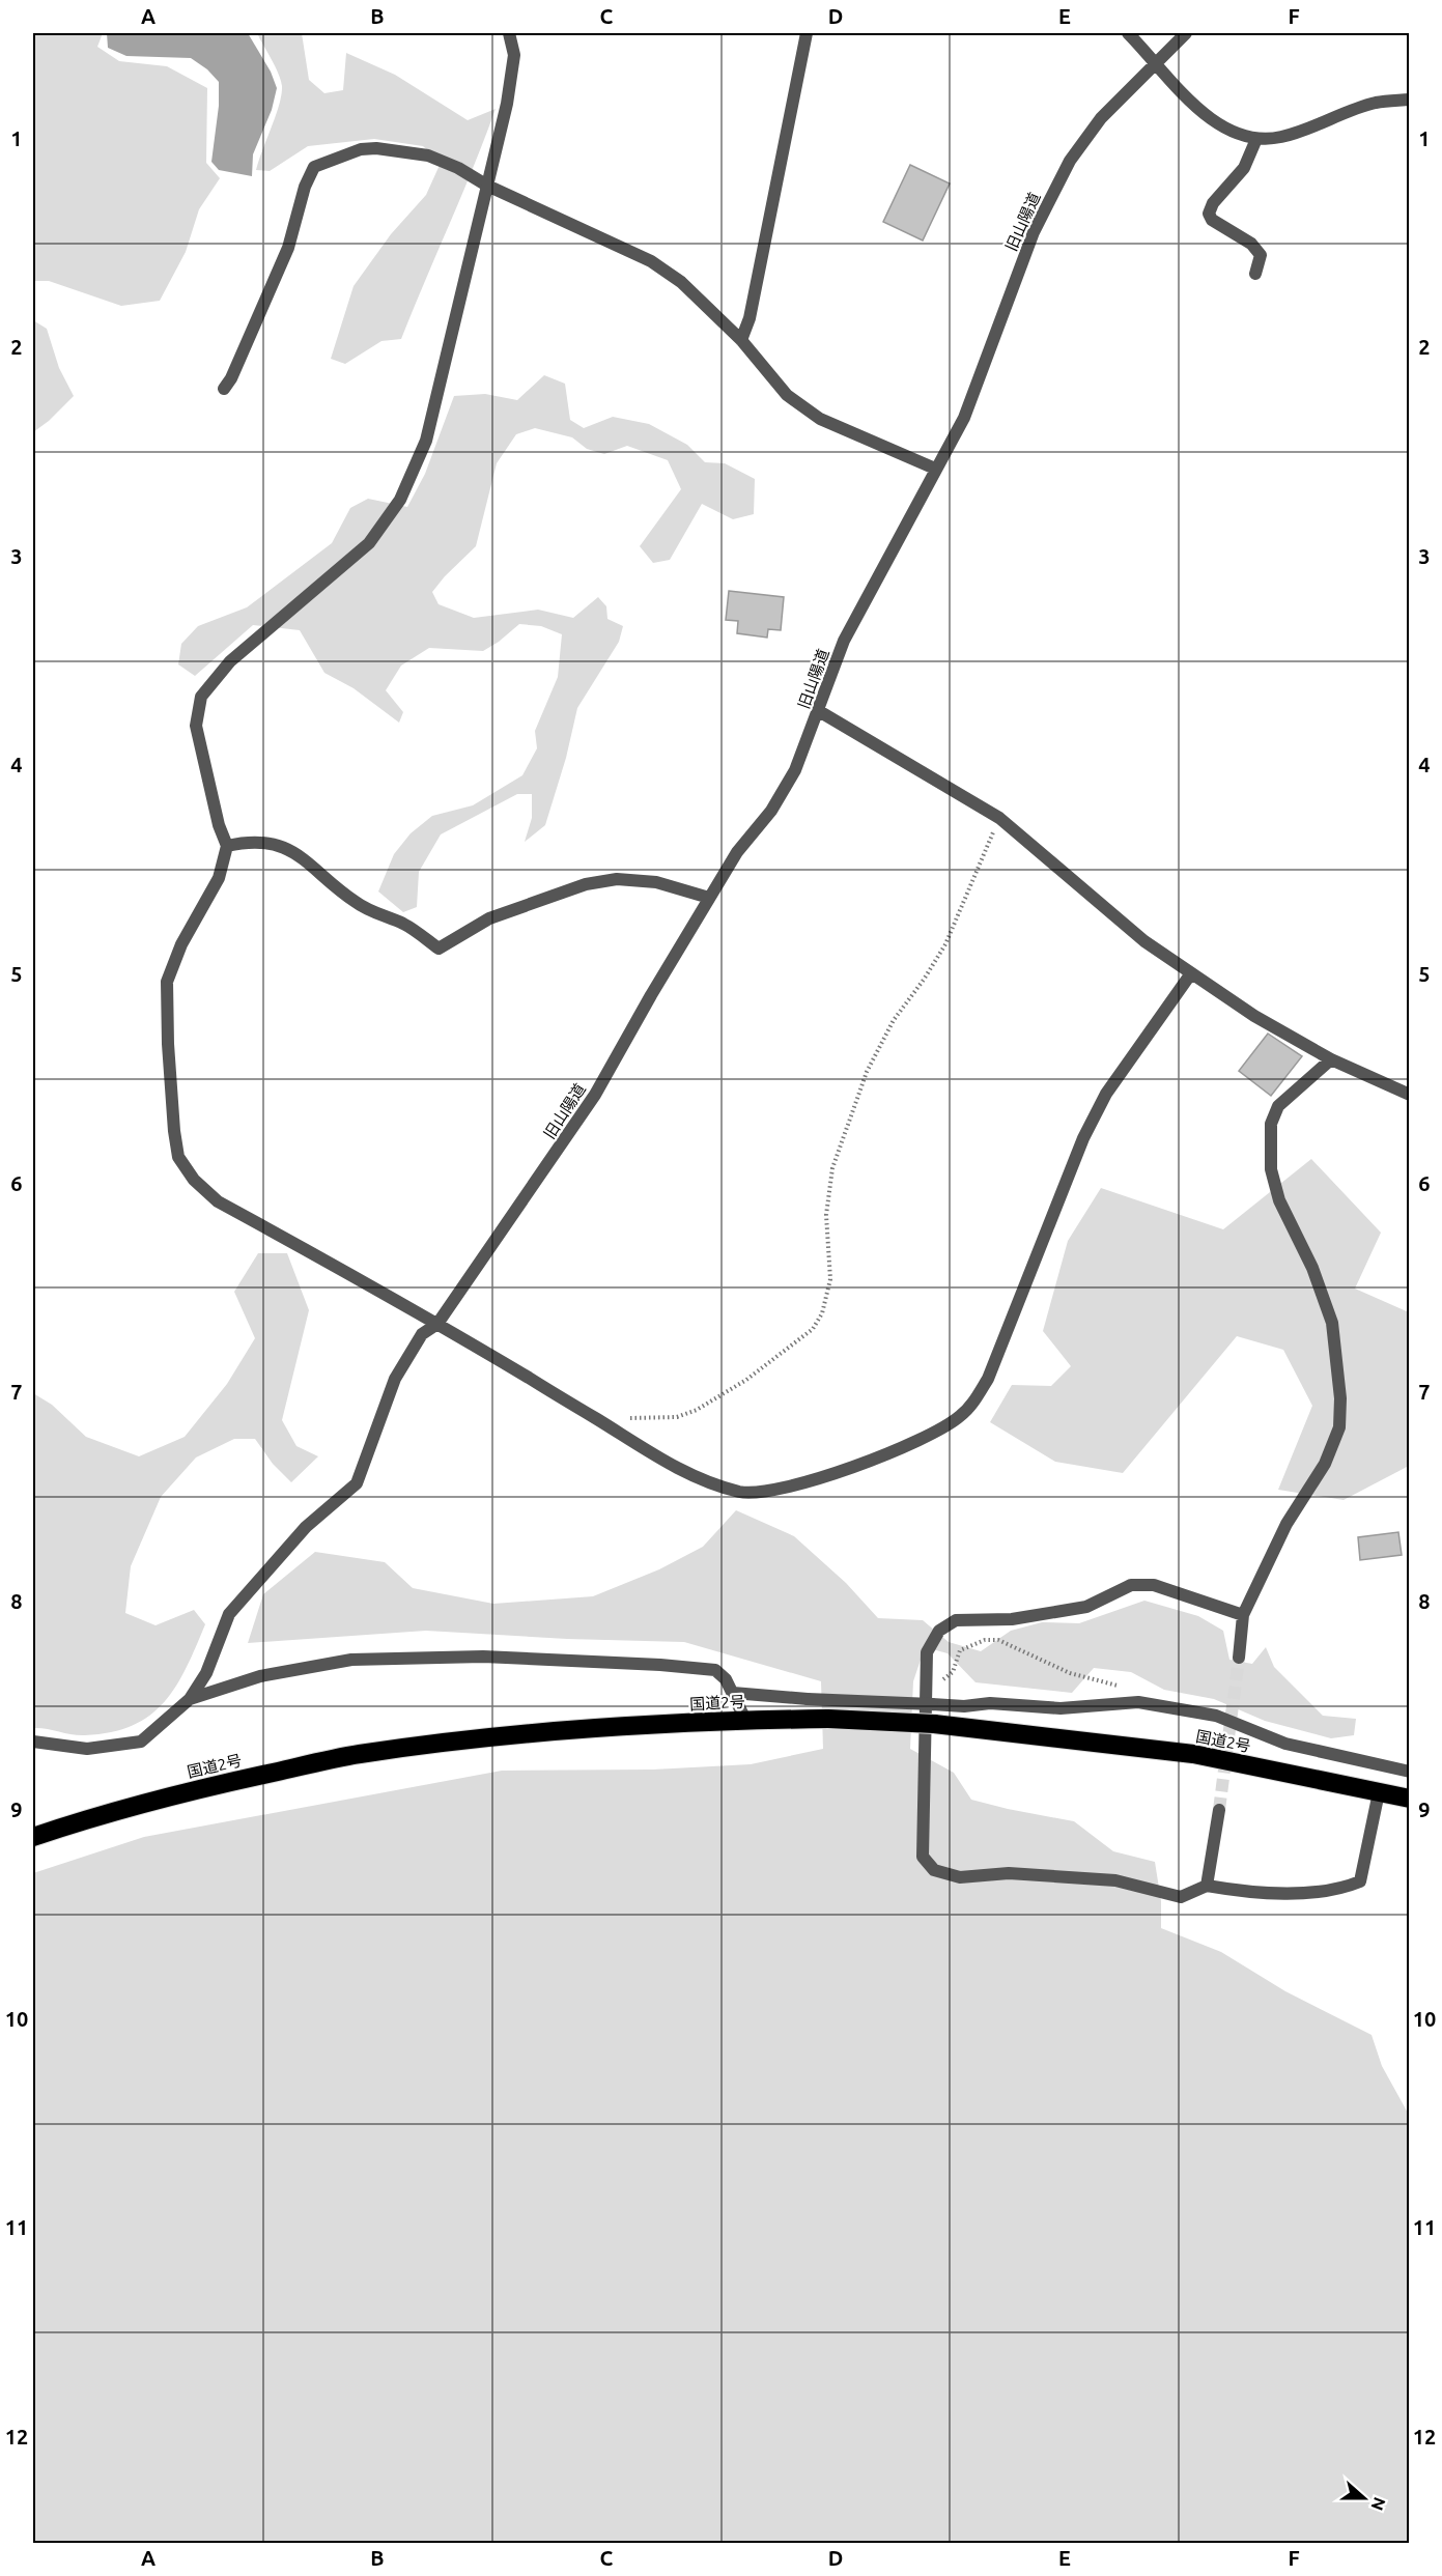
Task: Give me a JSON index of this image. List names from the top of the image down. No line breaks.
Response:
{"streets":{"highway":["国道2号"],"street":["旧山陽道"]},"north":"right","grid":{"columns":["A","B","C","D","E","F"],"rows":["1","2","3","4","5","6","7","8","9","10","11","12"]}}
